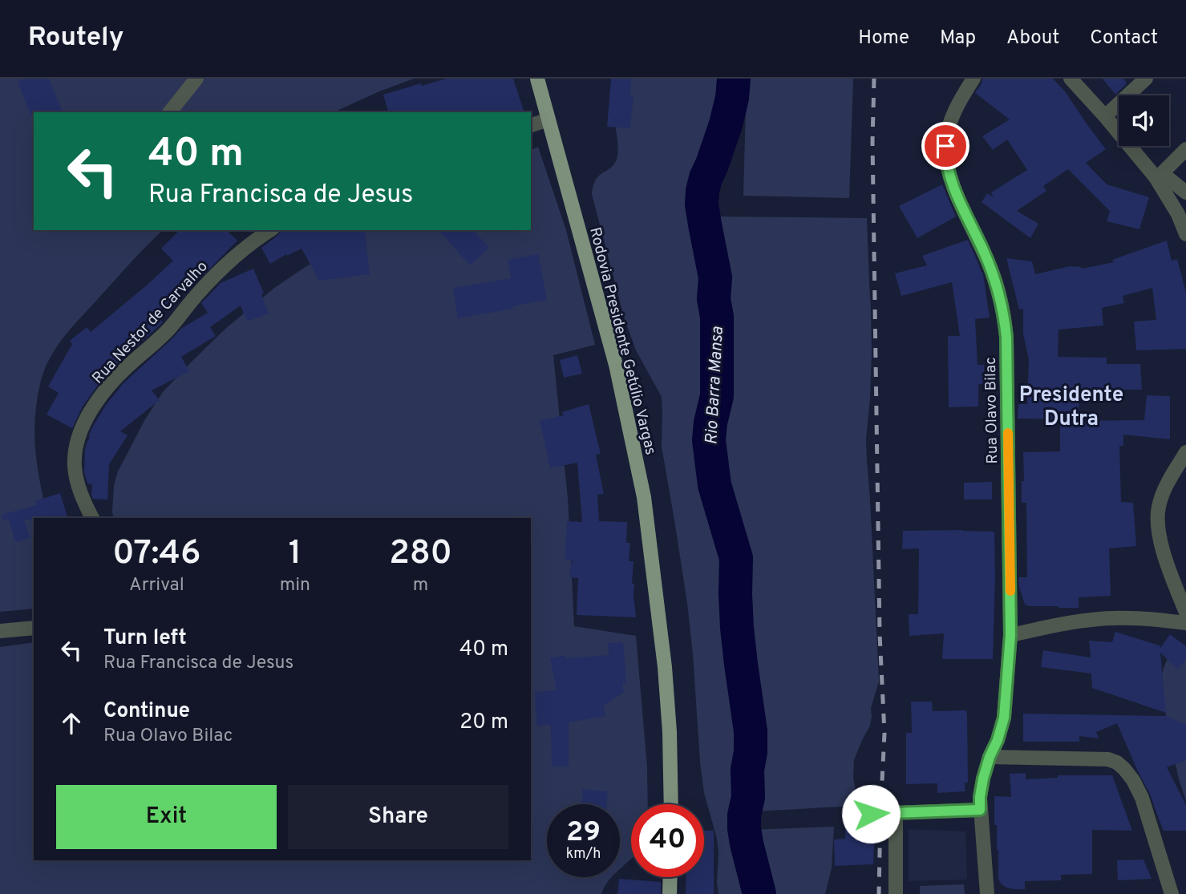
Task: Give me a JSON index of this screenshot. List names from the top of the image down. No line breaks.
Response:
{"streets":{"main road":["Rodovia Presidente Getúlio Vargas"],"street":["Rua Nestor de Carvalho","Rua Olavo Bilac"]},"districts":["Presidente Dutra"],"water":["Rio Barra Mansa"],"page":{"header":"Routely","nav":["Home","Map","About","Contact"],"turn":["40 m","Rua Francisca de Jesus"],"eta":["07:46","Arrival","1","min","280","m"],"list":[{"name":"Turn left","note":"Rua Francisca de Jesus","value":"40 m"},{"name":"Continue","note":"Rua Olavo Bilac","value":"20 m"}],"buttons":["Exit","Share"],"speed":"29 km/h","limit":"40"}}
